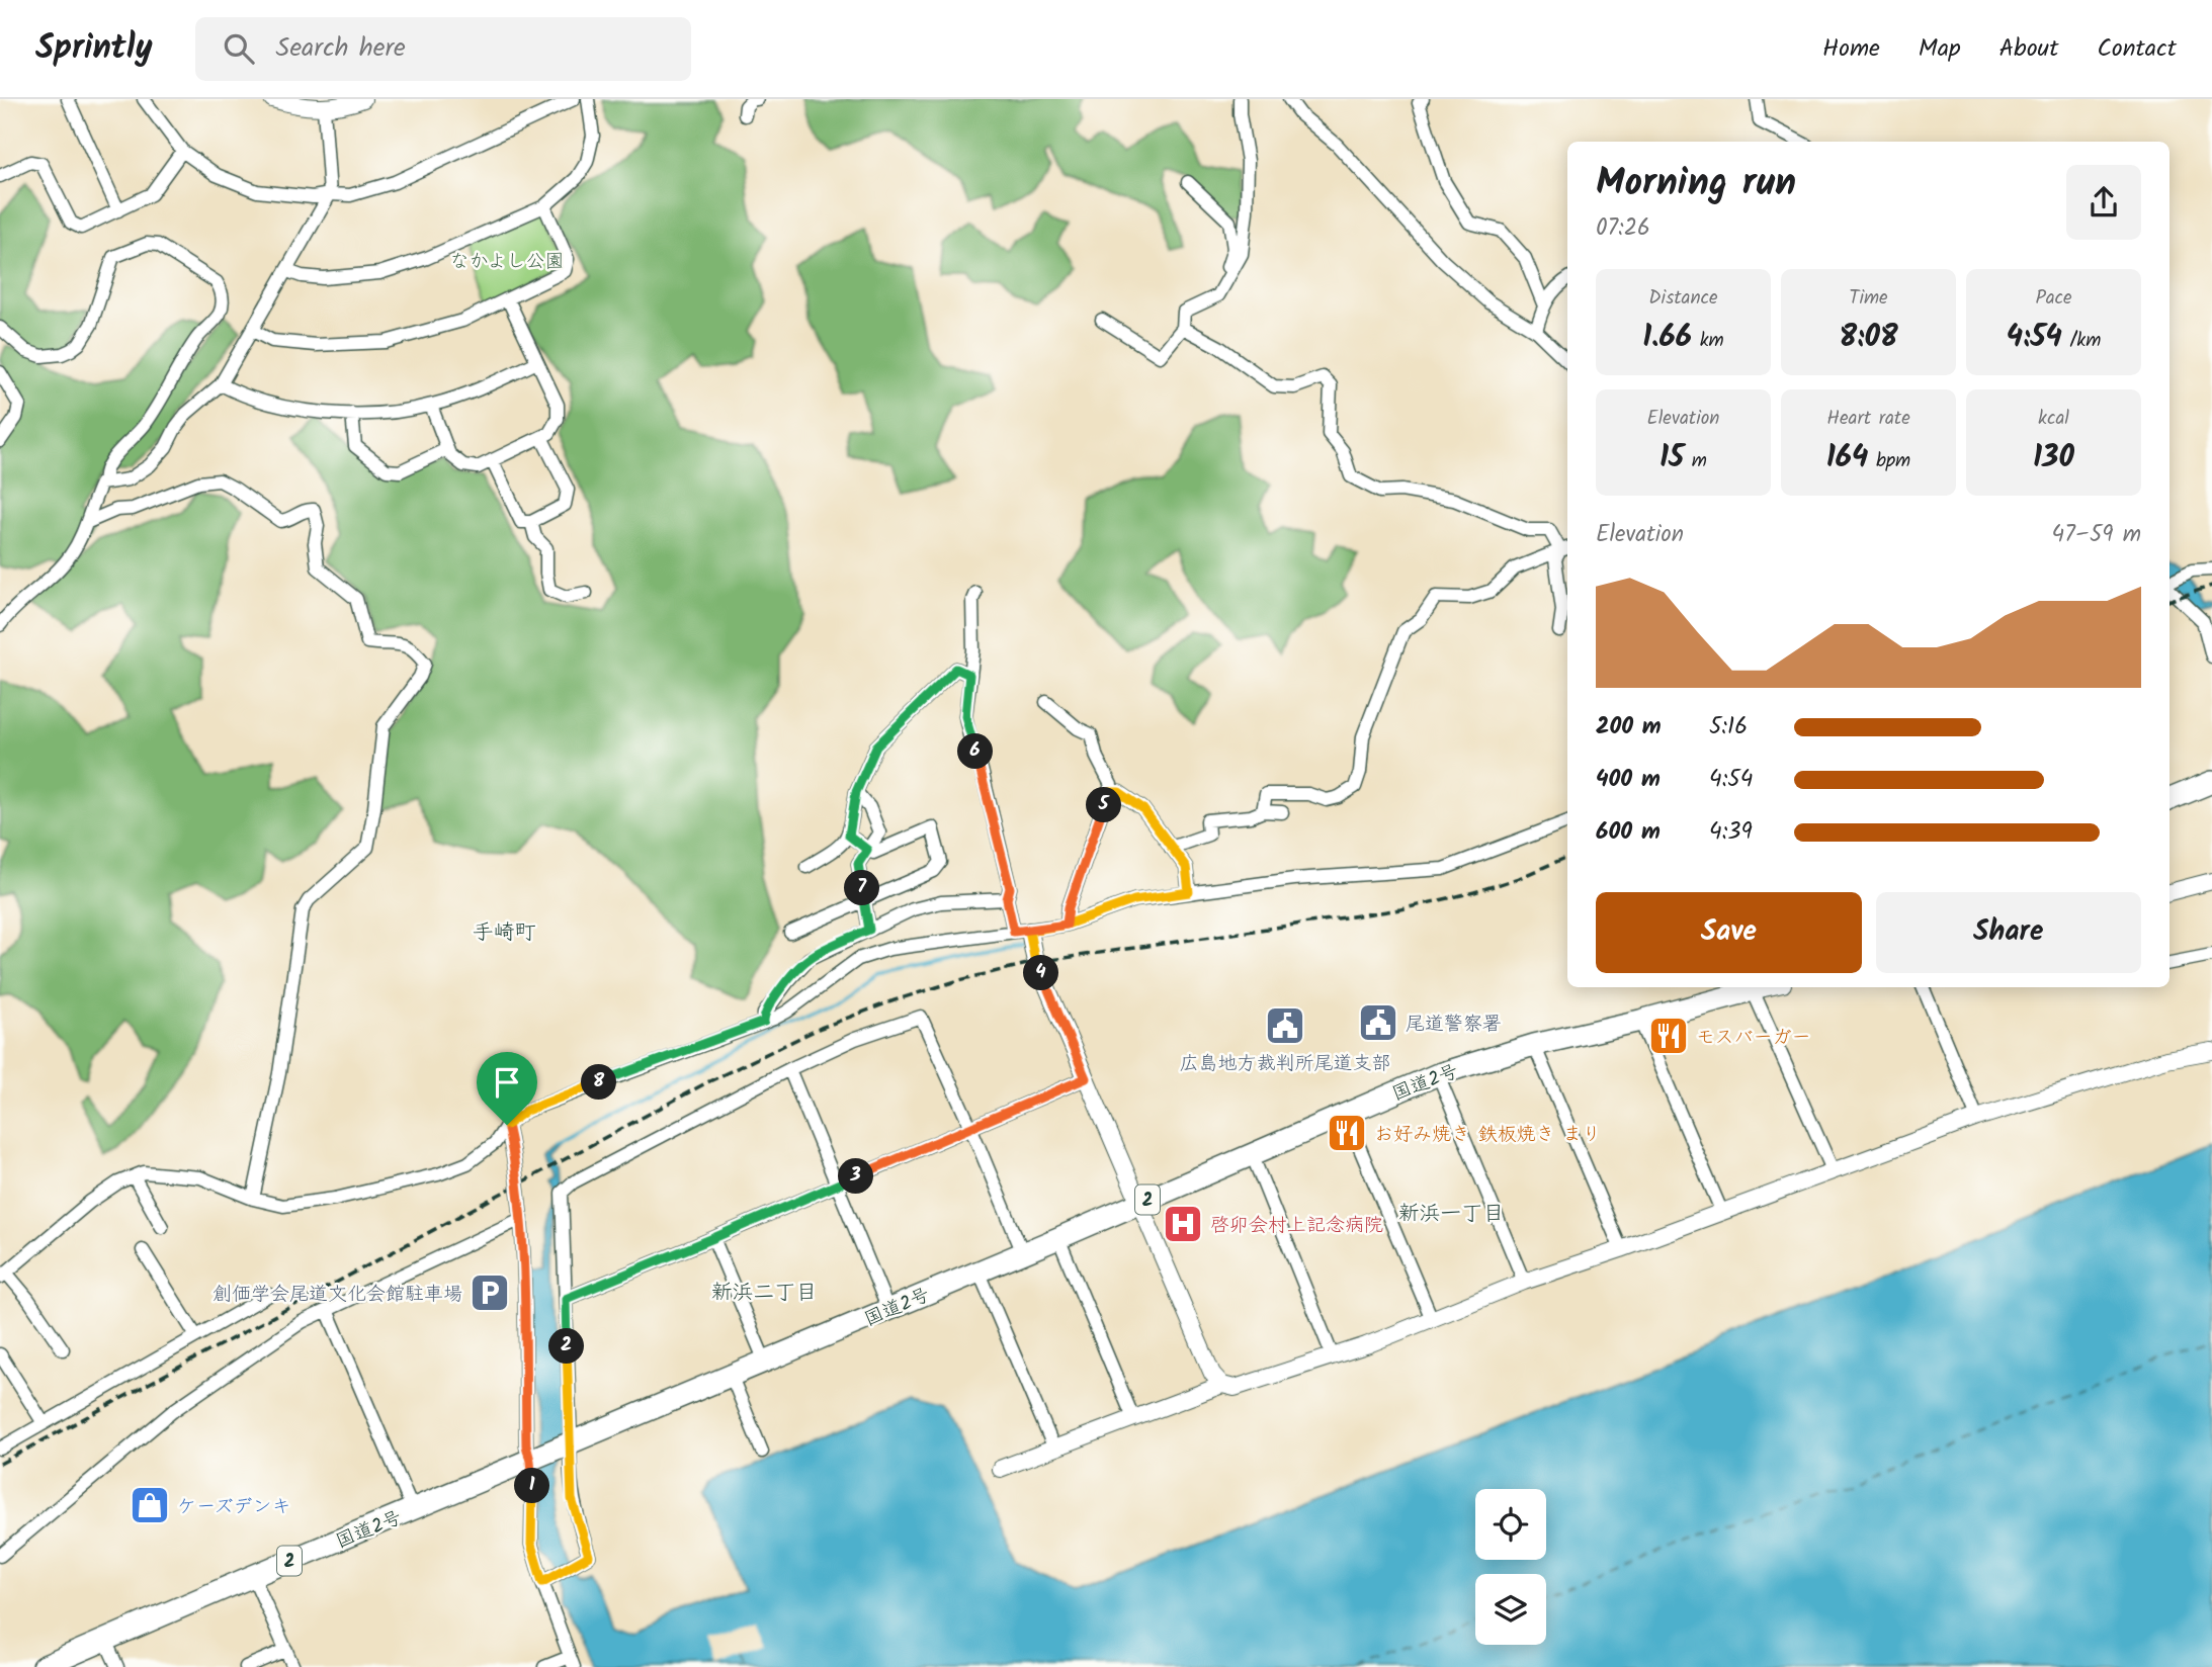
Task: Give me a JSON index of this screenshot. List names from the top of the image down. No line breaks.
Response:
{"streets":{"highway":["国道2号","2"]},"districts":["手崎町","新浜一丁目","新浜二丁目"],"parks":["なかよし公園"],"places":{"public building":["尾道警察署","広島地方裁判所尾道支部"],"restaurant":["モスバーガー","お好み焼き 鉄板焼き まり"],"hospital":["啓卯会村上記念病院"],"parking":["創価学会尾道文化会館駐車場"],"shop":["ケーズデンキ"]},"page":{"header":"Sprintly","search":"Search here","nav":["Home","Map","About","Contact"],"heading":["Morning run","07:26"],"stats":[["Distance","1.66 km"],["Time","8:08"],["Pace","4:54 /km"],["Elevation","15 m"],["Heart rate","164 bpm"],["kcal","130"]],"chart":["Elevation","47–59 m"],"list":[{"name":"200 m","note":"5:16"},{"name":"400 m","note":"4:54"},{"name":"600 m","note":"4:39"}],"pins":["6","5","7","4","8","3","2","1"],"buttons":["Save","Share"]}}
